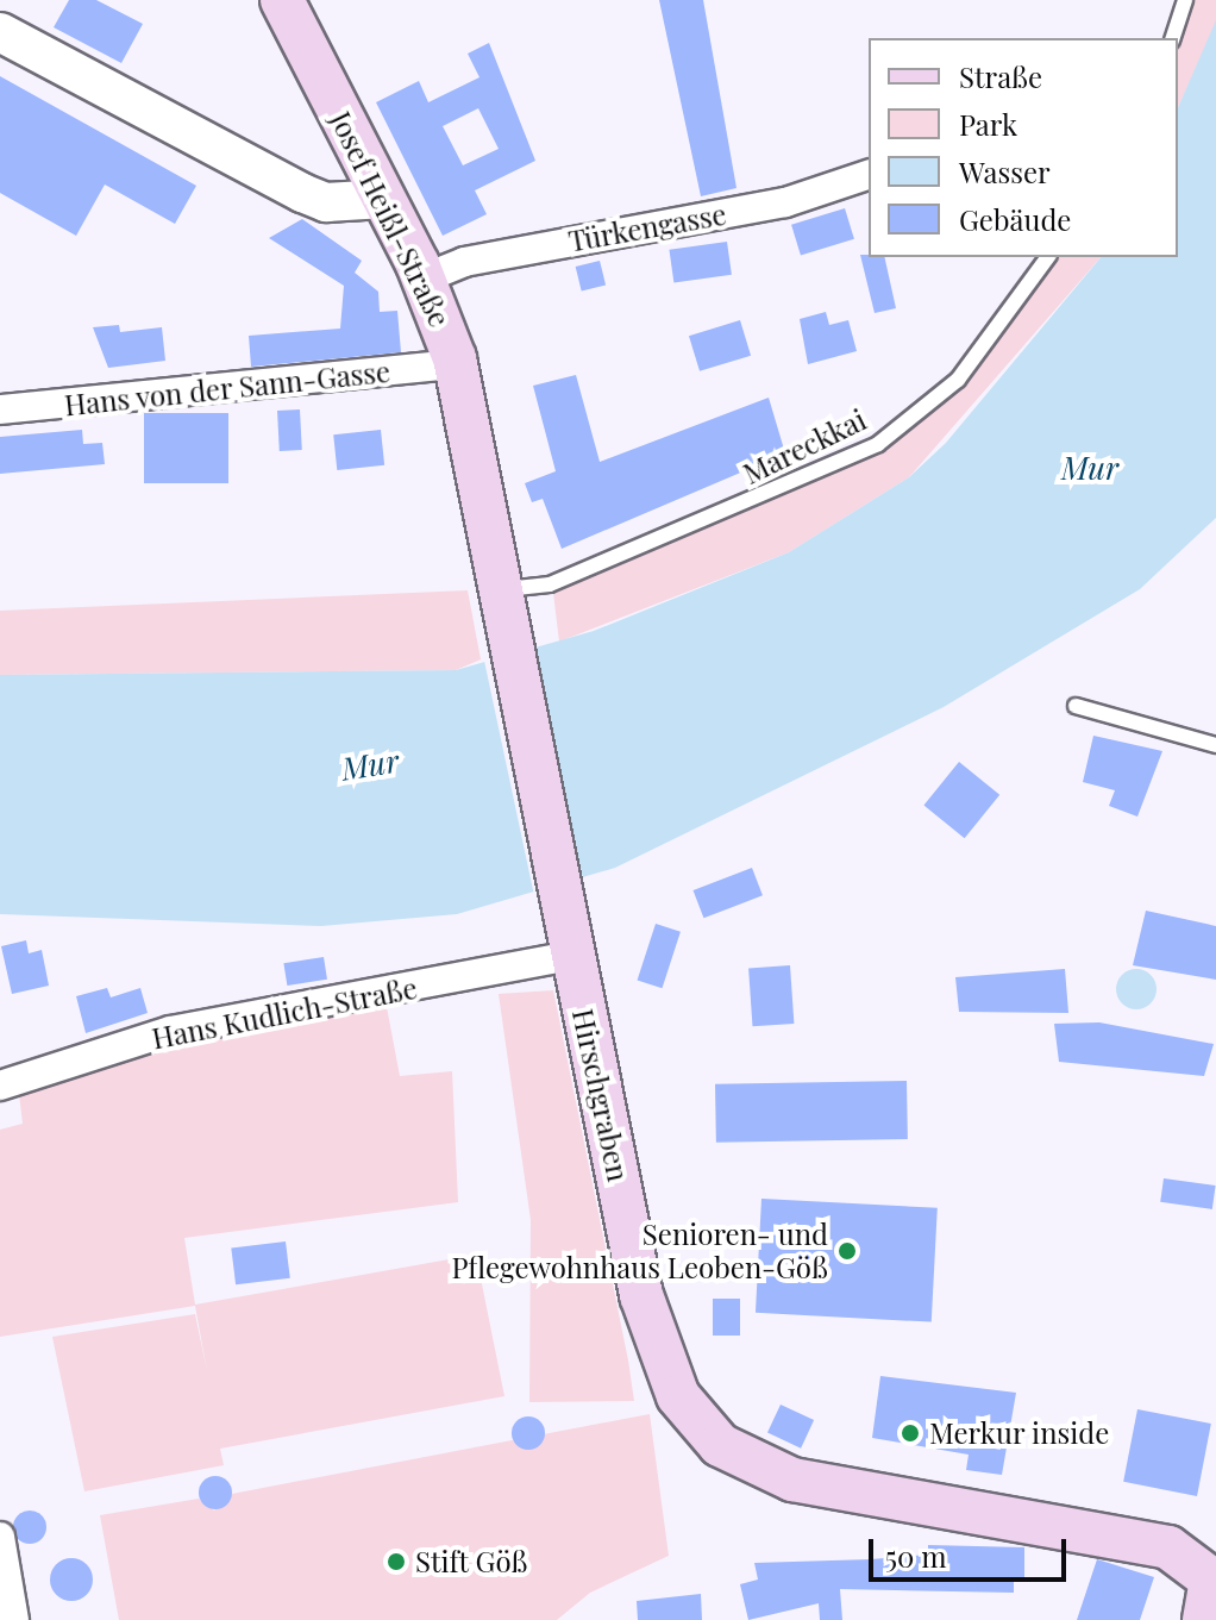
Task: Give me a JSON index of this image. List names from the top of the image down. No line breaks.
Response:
{"streets":{"main road":["Josef Heißl-Straße","Hirschgraben"],"street":["Türkengasse","Hans von der Sann-Gasse","Hans Kudlich-Straße"],"lane":["Mareckkai"]},"crossings":[["Josef Heißl-Straße","Türkengasse"],["Josef Heißl-Straße","Hans von der Sann-Gasse"],["Josef Heißl-Straße","Mareckkai"],["Josef Heißl-Straße","Hirschgraben"],["Hans Kudlich-Straße","Hirschgraben"]],"water":["Mur"],"places":["Senioren- und Pflegewohnhaus Leoben-Göß","Merkur inside","Stift Göß"],"legend":["Straße","Park","Wasser","Gebäude"],"scale_bar":"50 m"}
